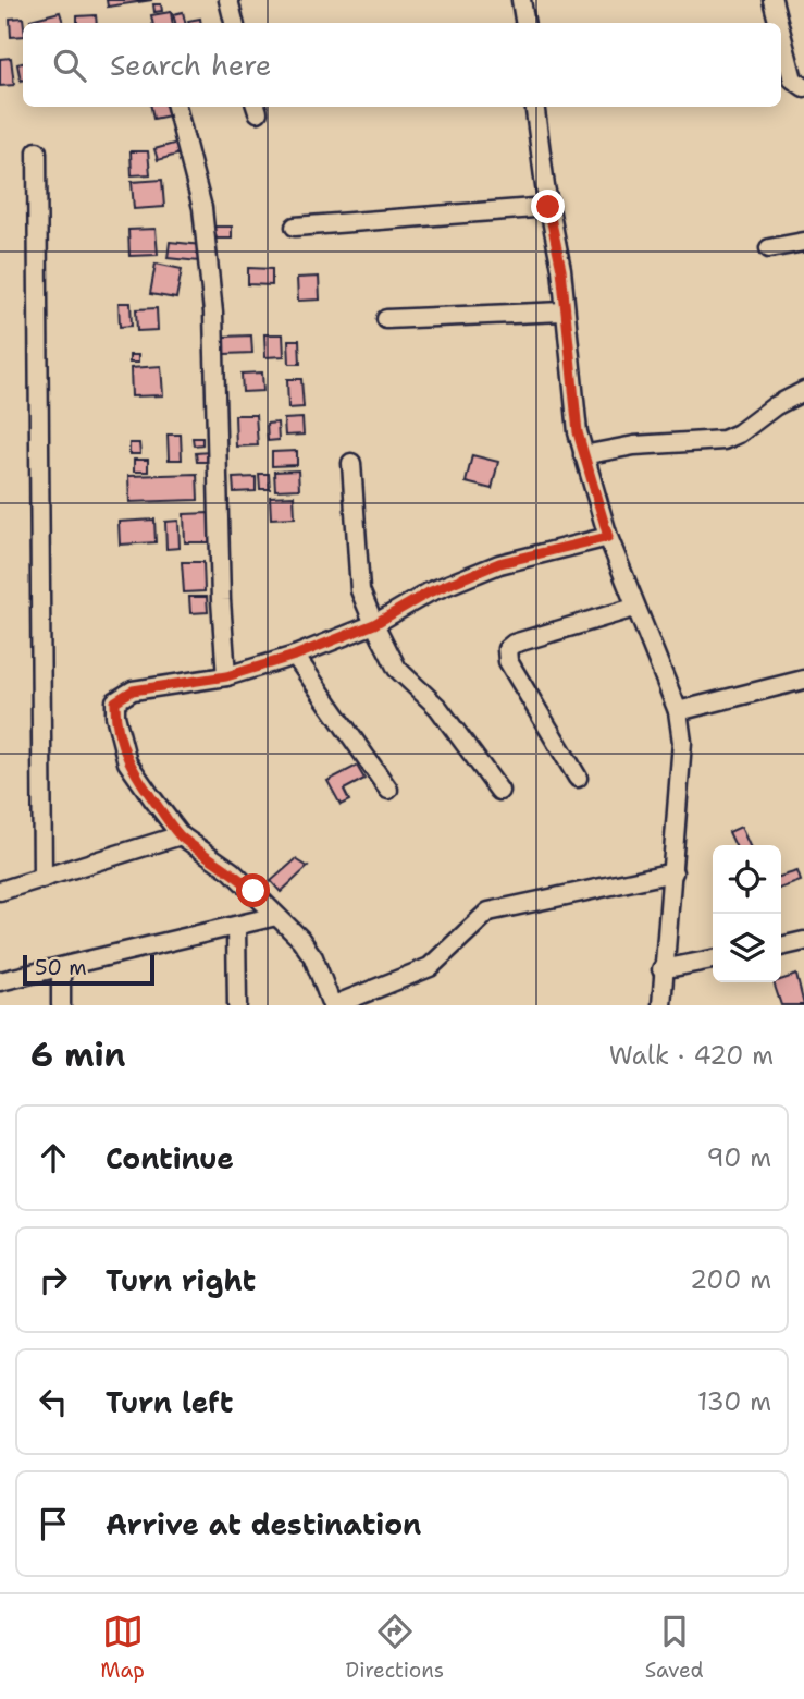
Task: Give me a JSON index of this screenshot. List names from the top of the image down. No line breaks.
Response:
{"scale_bar":"50 m","page":{"search":"Search here","scale":"50 m","heading":["6 min","Walk · 420 m"],"list":[["Continue","90 m"],["Turn right","200 m"],["Turn left","130 m"],"Arrive at destination"],"nav":["Map","Directions","Saved"]}}
